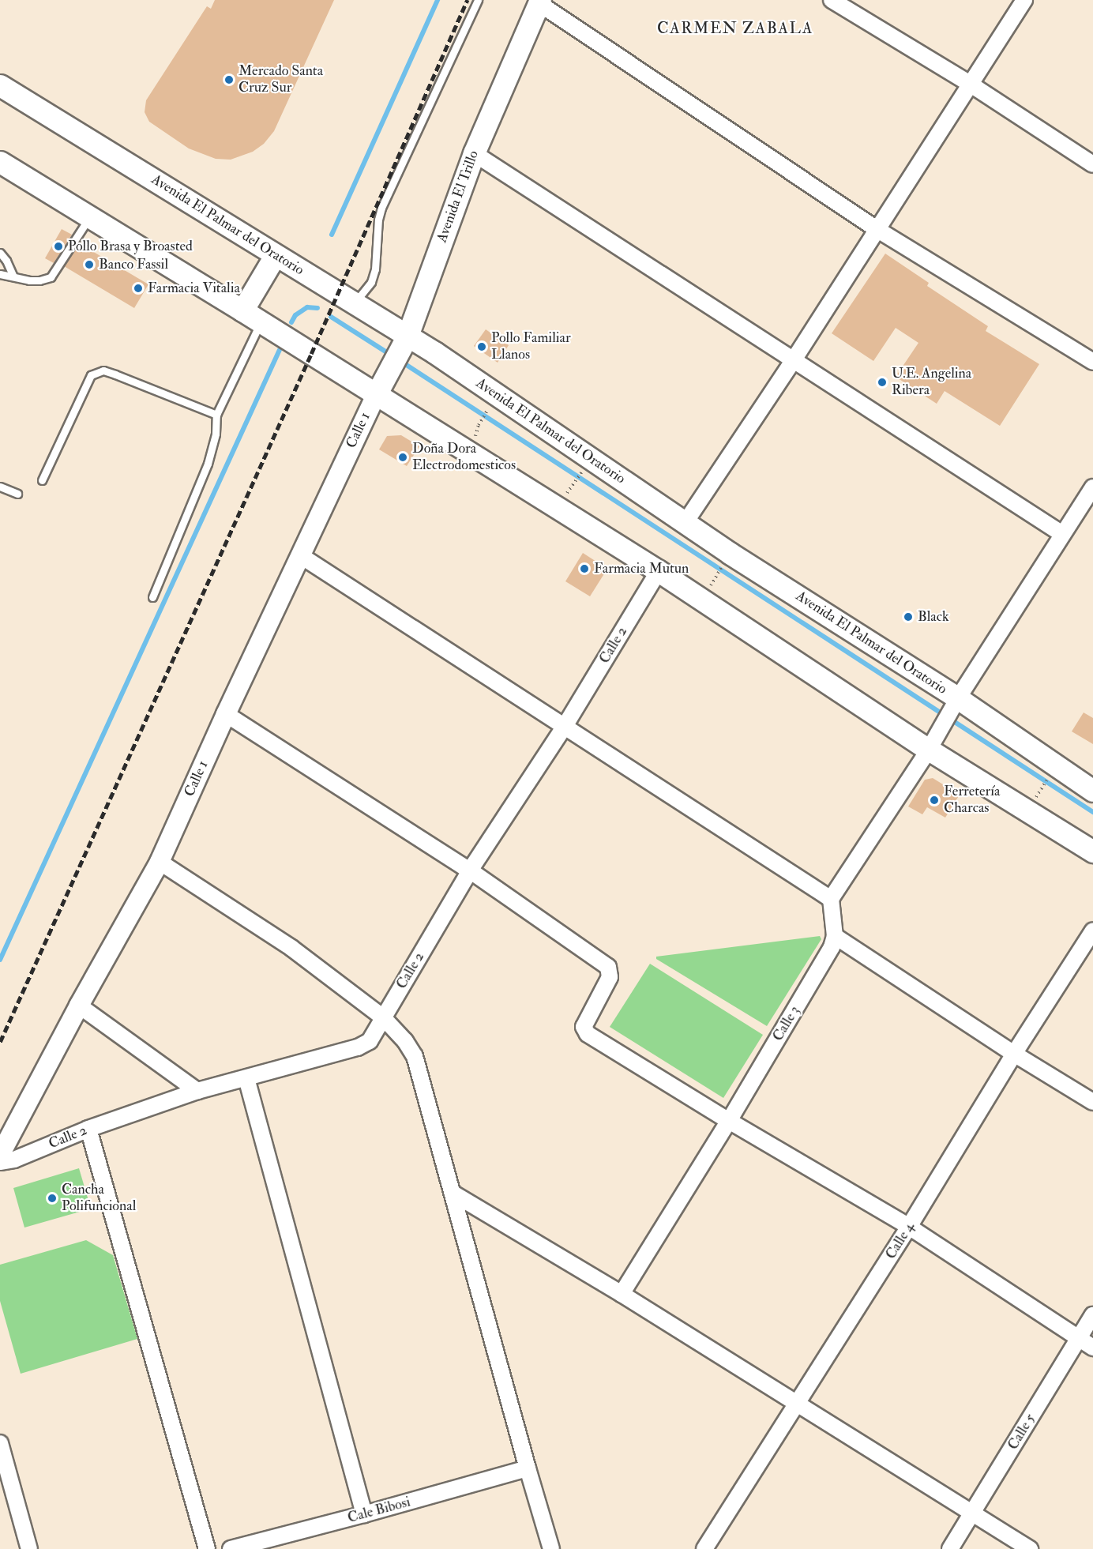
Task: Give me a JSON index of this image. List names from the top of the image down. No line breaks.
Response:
{"streets":{"main road":["Avenida El Trillo","Avenida El Palmar del Oratorio"],"street":["Calle 1","Calle 2","Calle 3","Calle 4","Calle 5","Cale Bibosi"]},"crossings":[["Avenida El Trillo","Avenida El Palmar del Oratorio"],["Avenida El Trillo","Calle 1"]],"districts":["CARMEN ZABALA"],"places":["Mercado Santa Cruz Sur","Pollo Brasa y Broasted","Banco Fassil","Farmacia Vitalia","Pollo Familiar Llanos","U.E. Angelina Ribera","Doña Dora Electrodomesticos","Farmacia Mutun","Black","Ferretería Charcas","Cancha Polifuncional"]}
